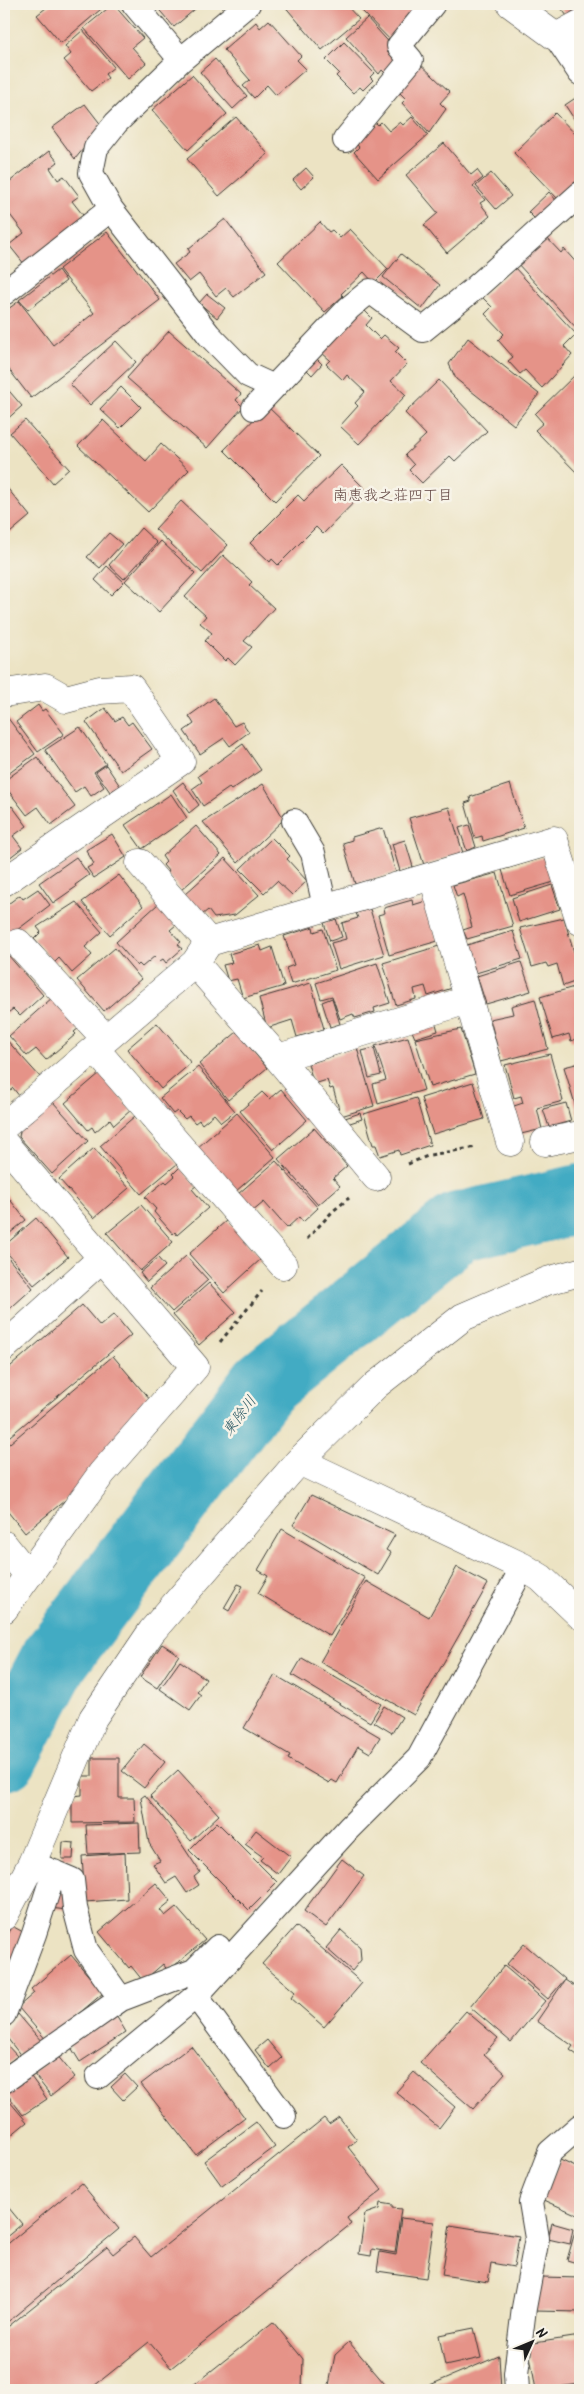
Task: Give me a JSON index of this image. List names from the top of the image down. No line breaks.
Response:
{"districts":["南恵我之荘四丁目"],"water":["東除川"],"north":"top right"}
